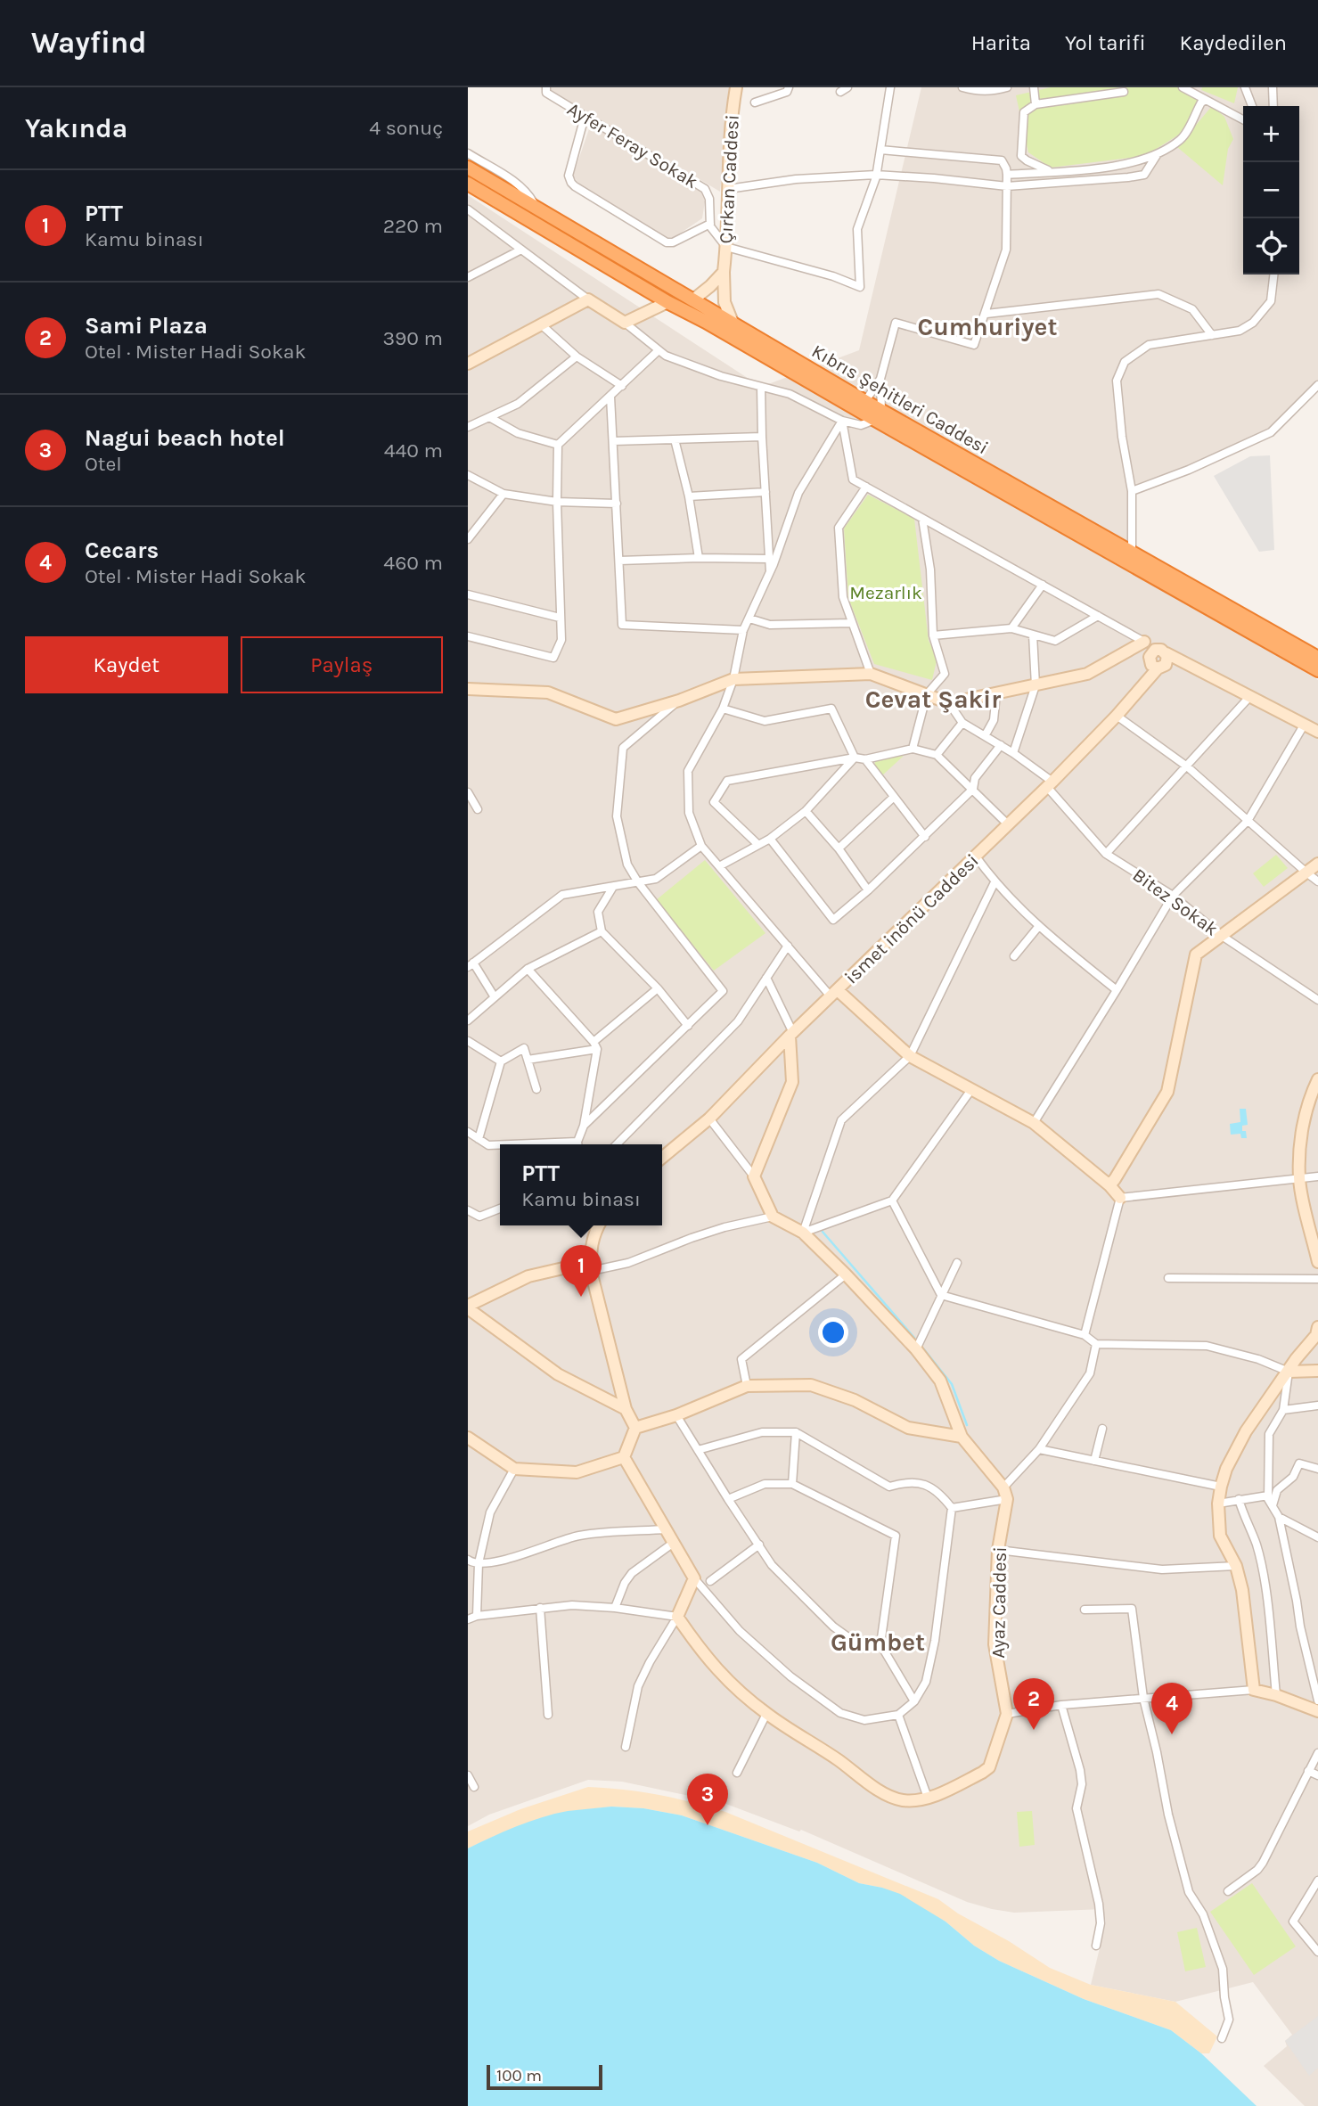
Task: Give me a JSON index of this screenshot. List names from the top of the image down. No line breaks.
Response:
{"streets":{"highway":["Kıbrıs Şehitleri Caddesi"],"street":["Ayfer Feray Sokak","Çırkan Caddesi","Bitez Sokak","ismet inönü Caddesi","Ayaz Caddesi"]},"crossings":[["Ayfer Feray Sokak","Çırkan Caddesi"],["Çırkan Caddesi","Kıbrıs Şehitleri Caddesi"],["Bitez Sokak","ismet inönü Caddesi"]],"districts":["Cumhuriyet","Cevat Şakir","Gümbet"],"parks":["Mezarlık"],"scale_bar":"100 m","page":{"header":"Wayfind","nav":["Harita","Yol tarifi","Kaydedilen"],"heading":["Yakında","4 sonuç"],"map_buttons":["+","−"],"list":[{"mark":"1","name":"PTT","note":"Kamu binası","value":"220 m"},{"mark":"2","name":"Sami Plaza","note":"Otel · Mister Hadi Sokak","value":"390 m"},{"mark":"3","name":"Nagui beach hotel","note":"Otel","value":"440 m"},{"mark":"4","name":"Cecars","note":"Otel · Mister Hadi Sokak","value":"460 m"}],"buttons":["Kaydet","Paylaş"],"popup":["PTT","Kamu binası"],"pins":["1","2","4","3"],"scale":"100 m"}}
